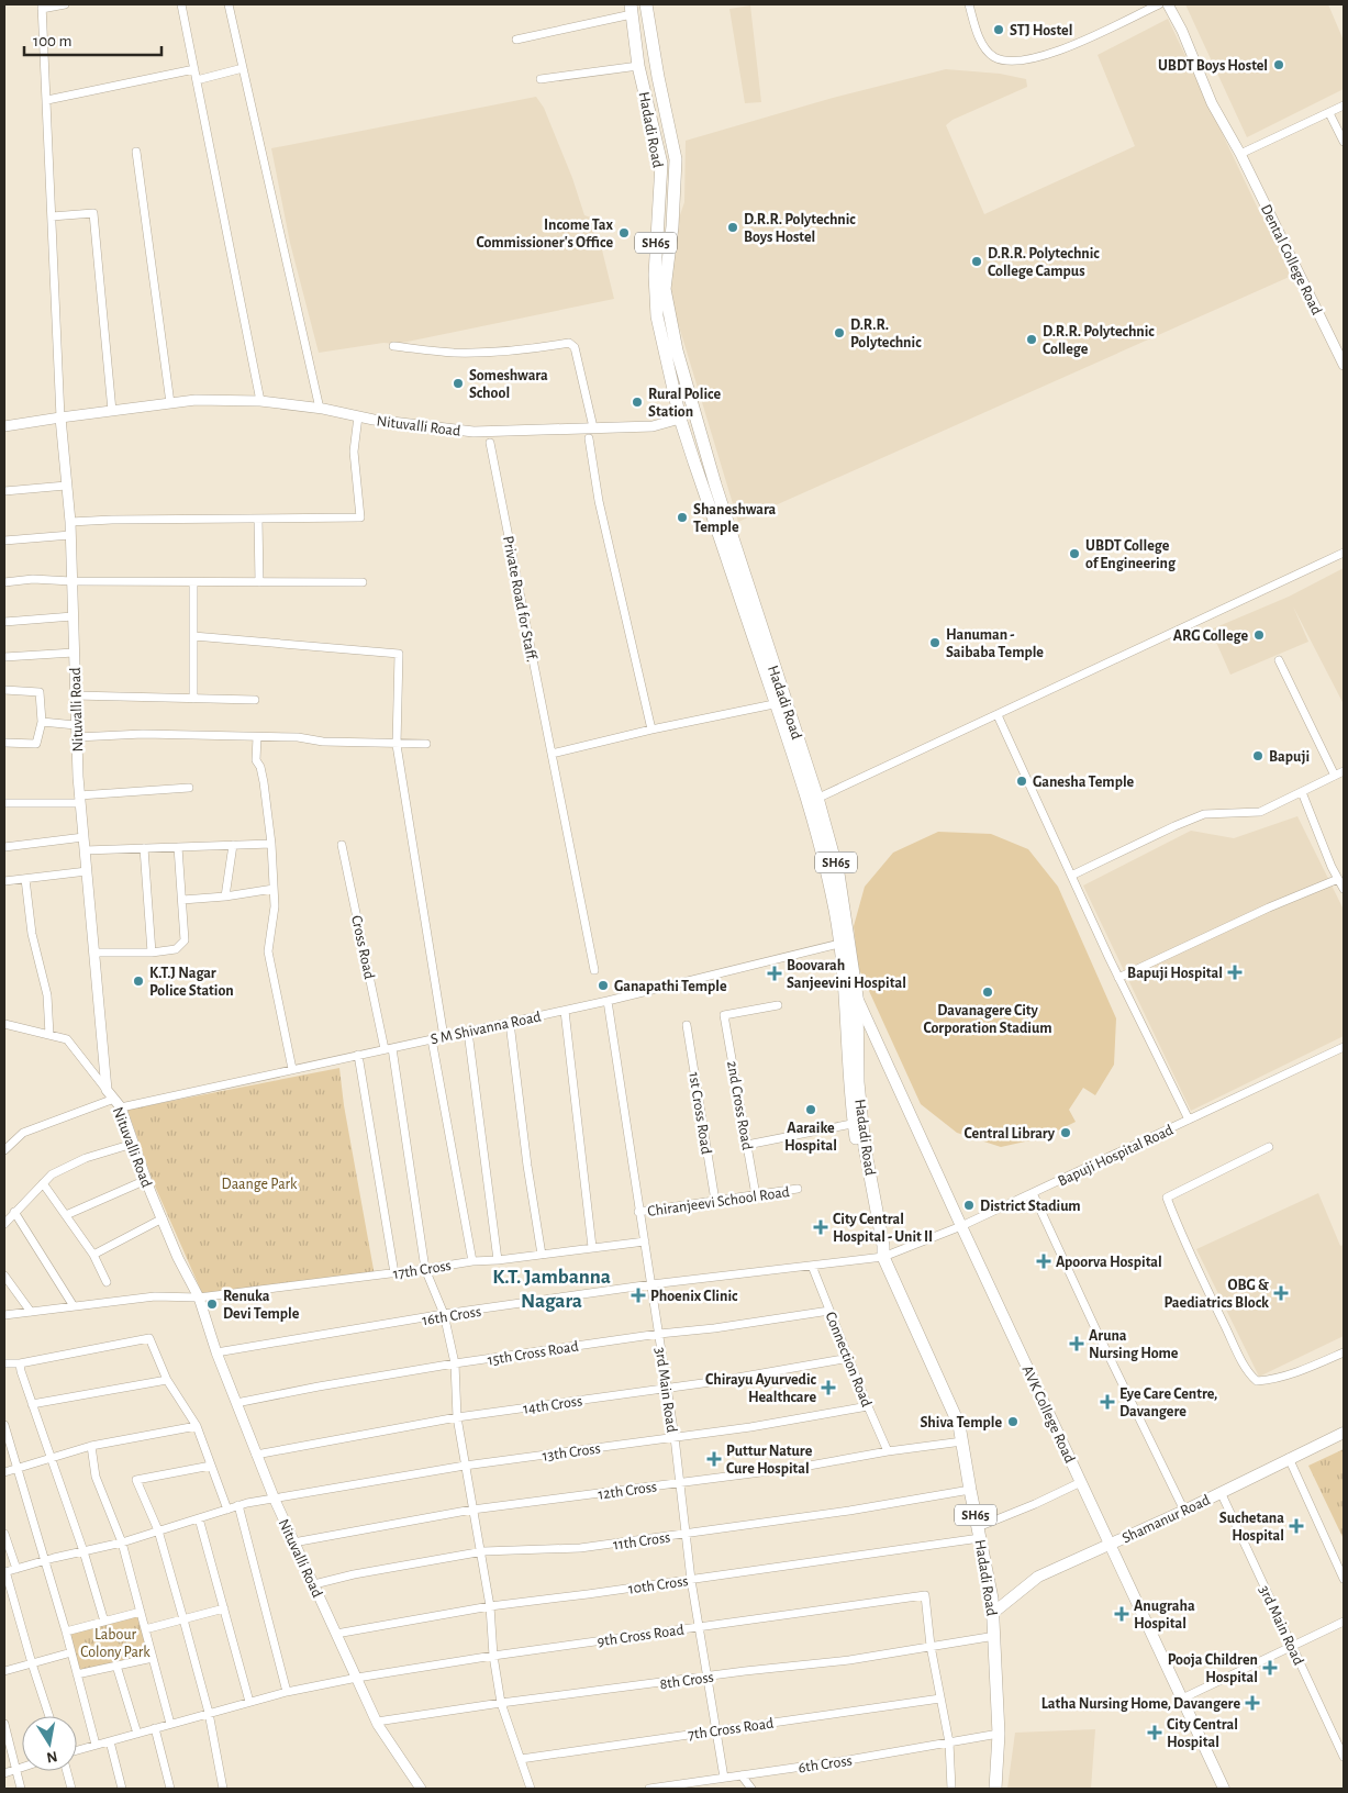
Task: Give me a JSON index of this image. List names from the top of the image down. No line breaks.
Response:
{"streets":{"main road":["Hadadi Road","SH65","AVK College Road","Shamanur Road"],"street":["Dental College Road","Nituvalli Road","Private Road for Staff.","Cross Road","S M Shivanna Road","2nd Cross Road","1st Cross Road","Bapuji Hospital Road","Chiranjeevi School Road","17th Cross","16th Cross","15th Cross Road","Connection Road","3rd Main Road","14th Cross","13th Cross","12th Cross","11th Cross","10th Cross","9th Cross Road","8th Cross","7th Cross Road","6th Cross"]},"crossings":[["Hadadi Road","Nituvalli Road"],["Hadadi Road","S M Shivanna Road"],["Hadadi Road","Bapuji Hospital Road"],["Hadadi Road","16th Cross"],["Hadadi Road","AVK College Road"],["Hadadi Road","12th Cross"],["Hadadi Road","Shamanur Road"],["Hadadi Road","11th Cross"],["Hadadi Road","10th Cross"],["Hadadi Road","8th Cross"],["Hadadi Road","6th Cross"],["Nituvalli Road","S M Shivanna Road"],["Nituvalli Road","17th Cross"],["Nituvalli Road","16th Cross"],["Nituvalli Road","15th Cross Road"],["Nituvalli Road","14th Cross"],["Nituvalli Road","13th Cross"],["Nituvalli Road","12th Cross"],["Nituvalli Road","11th Cross"],["Nituvalli Road","10th Cross"],["Nituvalli Road","9th Cross Road"],["Nituvalli Road","8th Cross"],["Cross Road","S M Shivanna Road"],["Cross Road","17th Cross"],["Cross Road","16th Cross"],["Cross Road","15th Cross Road"],["Cross Road","14th Cross"],["Cross Road","13th Cross"],["Cross Road","12th Cross"],["Cross Road","11th Cross"],["Cross Road","10th Cross"],["Cross Road","9th Cross Road"],["Cross Road","8th Cross"],["Cross Road","7th Cross Road"],["S M Shivanna Road","3rd Main Road"],["2nd Cross Road","Chiranjeevi School Road"],["1st Cross Road","Chiranjeevi School Road"],["Bapuji Hospital Road","16th Cross"],["Bapuji Hospital Road","AVK College Road"],["Chiranjeevi School Road","3rd Main Road"],["17th Cross","3rd Main Road"],["16th Cross","Connection Road"],["16th Cross","3rd Main Road"],["15th Cross Road","Connection Road"],["15th Cross Road","3rd Main Road"],["Connection Road","14th Cross"],["Connection Road","13th Cross"],["Connection Road","12th Cross"],["3rd Main Road","14th Cross"],["3rd Main Road","13th Cross"],["3rd Main Road","12th Cross"],["3rd Main Road","Shamanur Road"],["3rd Main Road","11th Cross"],["3rd Main Road","10th Cross"],["3rd Main Road","9th Cross Road"],["3rd Main Road","8th Cross"],["3rd Main Road","7th Cross Road"],["3rd Main Road","6th Cross"],["AVK College Road","Shamanur Road"],["AVK College Road","10th Cross"],["9th Cross Road","8th Cross"]],"districts":["K.T. Jambanna Nagara"],"parks":["Daange Park","Labour Colony Park"],"places":{"other":["STJ Hostel","UBDT Boys Hostel","D.R.R. Polytechnic Boys Hostel","Income Tax Commissioner's Office","D.R.R. Polytechnic College Campus","D.R.R. Polytechnic","D.R.R. Polytechnic College","Someshwara School","Rural Police Station","Shaneshwara Temple","UBDT College of Engineering","ARG College","Hanuman - Saibaba Temple","Bapuji","Ganesha Temple","K.T.J Nagar Police Station","Ganapathi Temple","Davanagere City Corporation Stadium","Aaraike Hospital","Central Library","District Stadium","Renuka Devi Temple","Shiva Temple"],"health":["Bapuji Hospital","Boovarah Sanjeevini Hospital","City Central Hospital - Unit II","Apoorva Hospital","OBG & Paediatrics Block","Phoenix Clinic","Aruna Nursing Home","Chirayu Ayurvedic Healthcare","Eye Care Centre, Davangere","Puttur Nature Cure Hospital","Suchetana Hospital","Anugraha Hospital","Pooja Children Hospital","Latha Nursing Home, Davangere","City Central Hospital"]},"scale_bar":"100 m","north":"bottom"}
